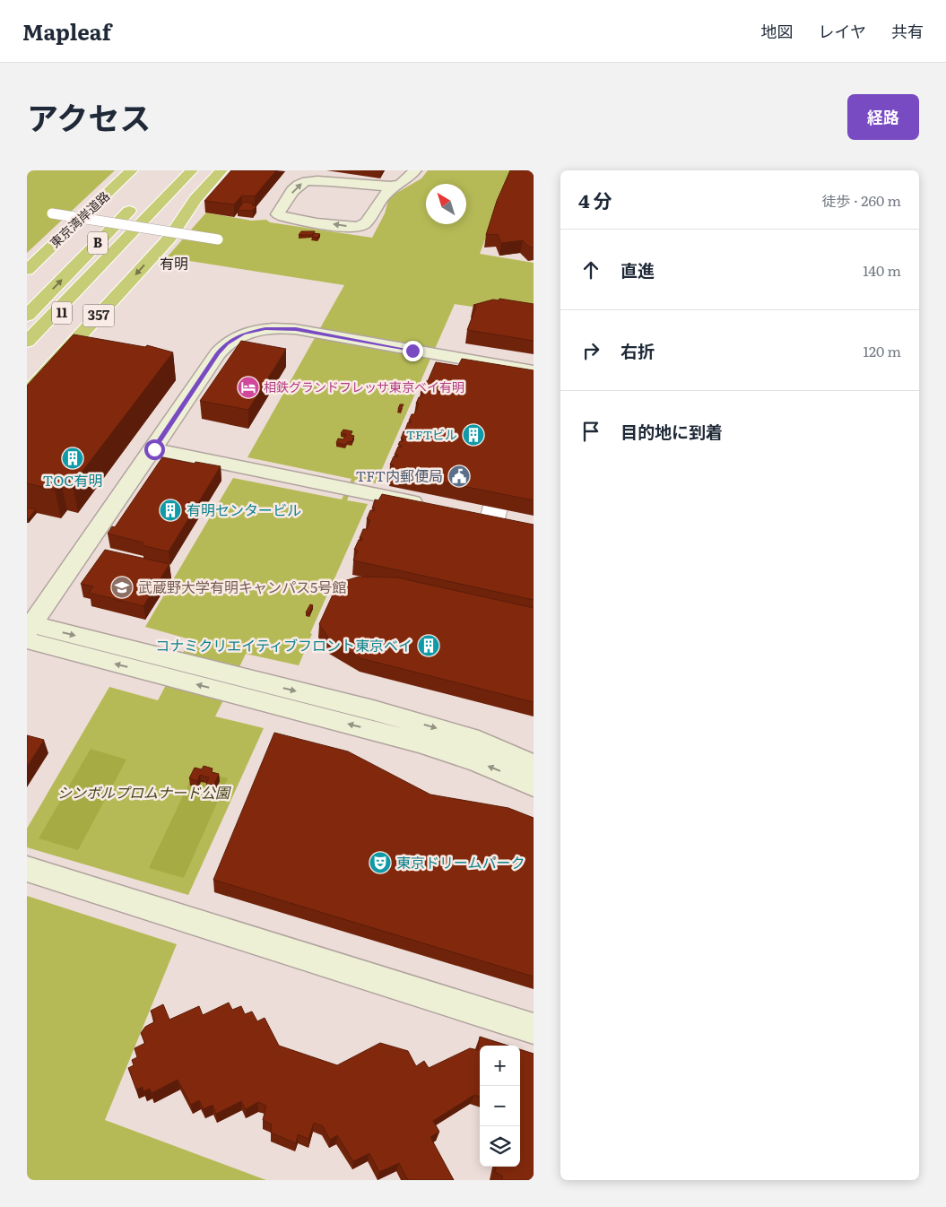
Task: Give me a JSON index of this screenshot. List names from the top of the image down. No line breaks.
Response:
{"streets":{"highway":["東京湾岸道路","B","11","357"]},"crossings":[["B","11"]],"districts":["有明"],"parks":["シンボルプロムナード公園"],"places":{"hotel":["相鉄グランドフレッサ東京ベイ有明"],"building":["TFTビル","TOC有明","有明センタービル","コナミクリエイティブフロント東京ベイ"],"public building":["TFT内郵便局"],"school or university":["武蔵野大学有明キャンパス5号館"],"theatre":["東京ドリームパーク"]},"north":"top left","page":{"header":"Mapleaf","nav":["地図","レイヤ","共有"],"title":"アクセス","buttons":"経路","heading":["4 分","徒歩 · 260 m"],"list":[["直進","140 m"],["右折","120 m"],"目的地に到着"],"map_buttons":["+","−"]}}
